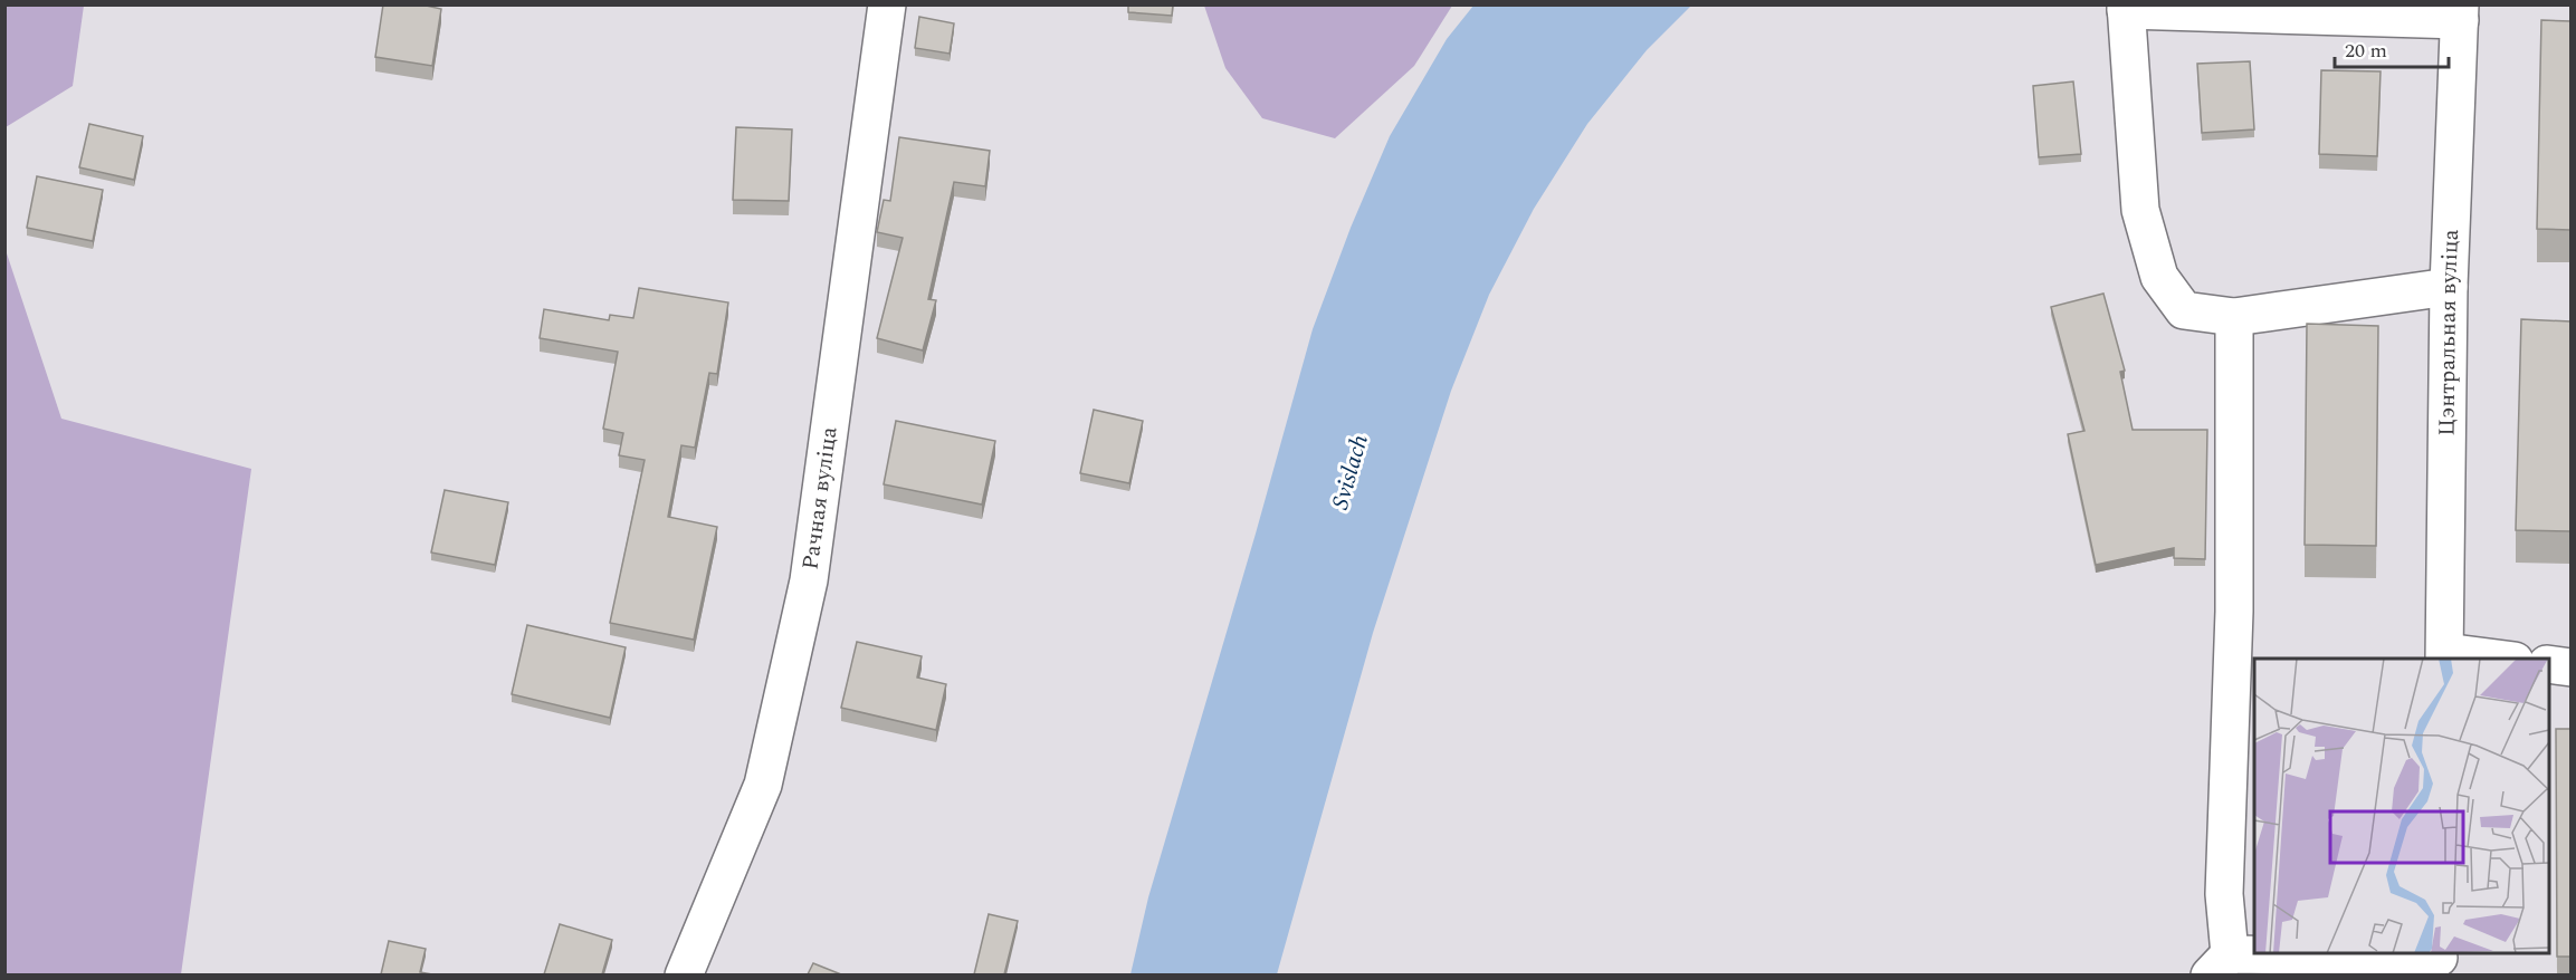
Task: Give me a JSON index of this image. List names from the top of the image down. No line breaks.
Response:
{"streets":{"street":["Цэнтральная вуліца","Рачная вуліца"]},"water":["Svislach"],"scale_bar":"20 m"}
